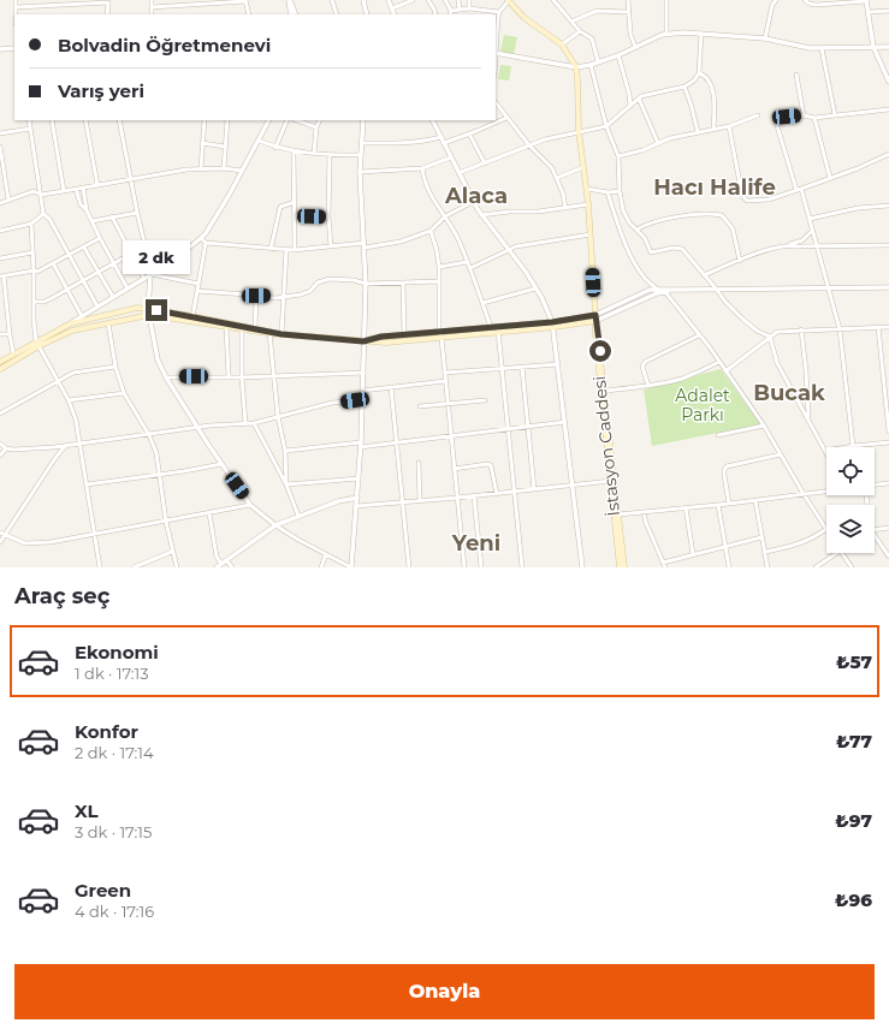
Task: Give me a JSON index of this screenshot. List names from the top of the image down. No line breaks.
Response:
{"streets":{"main road":["İstasyon Caddesi"]},"districts":["Hacı Halife","Alaca","Bucak","Yeni"],"parks":["Adalet Parkı"],"page":{"banner":["Bolvadin Öğretmenevi","Varış yeri"],"bubble":"2 dk","heading":"Araç seç","list":[{"name":"Ekonomi","note":"1 dk · 17:13","value":"₺57"},{"name":"Konfor","note":"2 dk · 17:14","value":"₺77"},{"name":"XL","note":"3 dk · 17:15","value":"₺97"},{"name":"Green","note":"4 dk · 17:16","value":"₺96"}],"buttons":"Onayla"}}
